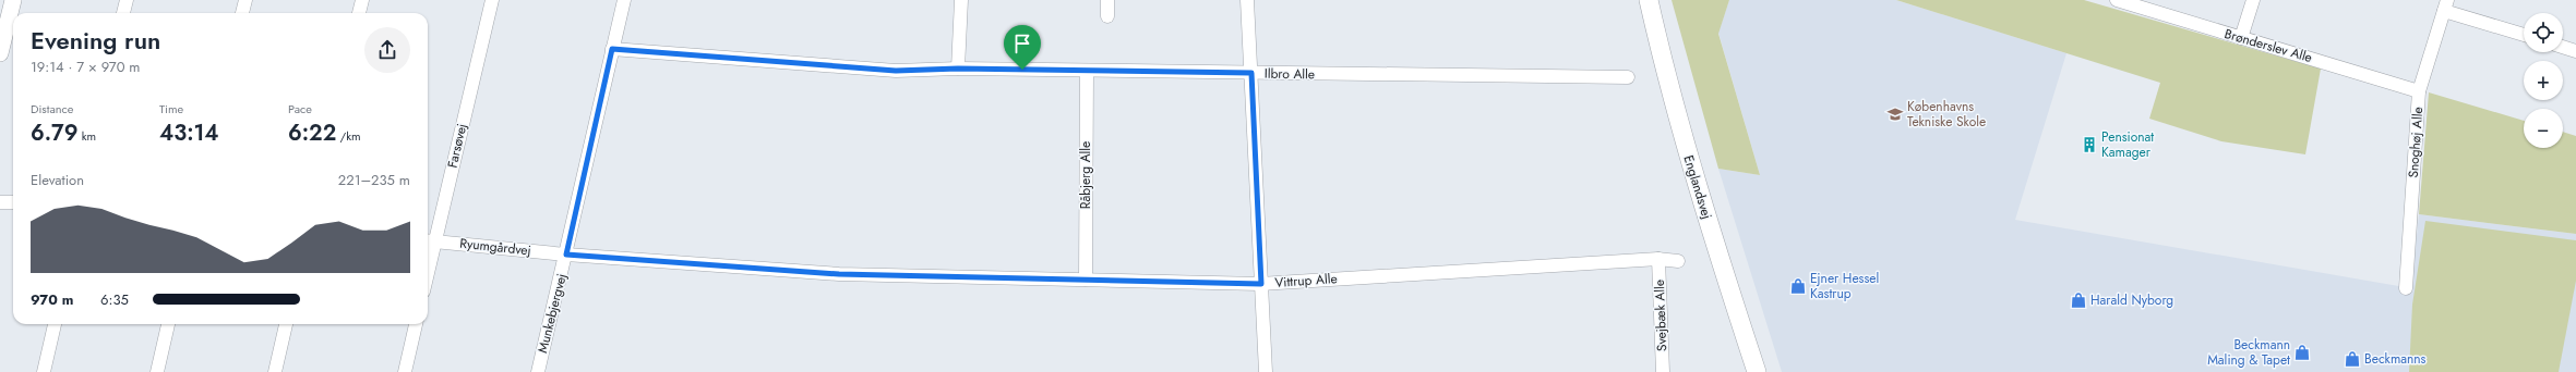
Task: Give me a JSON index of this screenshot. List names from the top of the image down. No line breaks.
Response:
{"streets":{"main road":["Englandsvej"],"street":["Brønderslev Alle","Ilbro Alle","Snoghøj Alle","Farsøvej","Råbjerg Alle","Ryumgårdvej","Vittrup Alle","Munkebjergvej","Svejbæk Alle"]},"crossings":[["Brønderslev Alle","Snoghøj Alle"],["Ilbro Alle","Råbjerg Alle"],["Ilbro Alle","Munkebjergvej"],["Farsøvej","Ryumgårdvej"],["Råbjerg Alle","Vittrup Alle"],["Ryumgårdvej","Vittrup Alle"],["Ryumgårdvej","Munkebjergvej"],["Vittrup Alle","Munkebjergvej"],["Vittrup Alle","Svejbæk Alle"]],"places":{"school or university":["Københavns Tekniske Skole"],"building":["Pensionat Kamager"],"shop":["Ejner Hessel Kastrup","Harald Nyborg","Beckmann Maling & Tapet","Beckmanns"]},"page":{"map_buttons":["+","−"],"heading":["Evening run","19:14 · 7 × 970 m"],"stats":[["Distance","6.79 km"],["Time","43:14"],["Pace","6:22 /km"]],"chart":["Elevation","221–235 m"],"list":[{"name":"970 m","note":"6:35"}]}}
